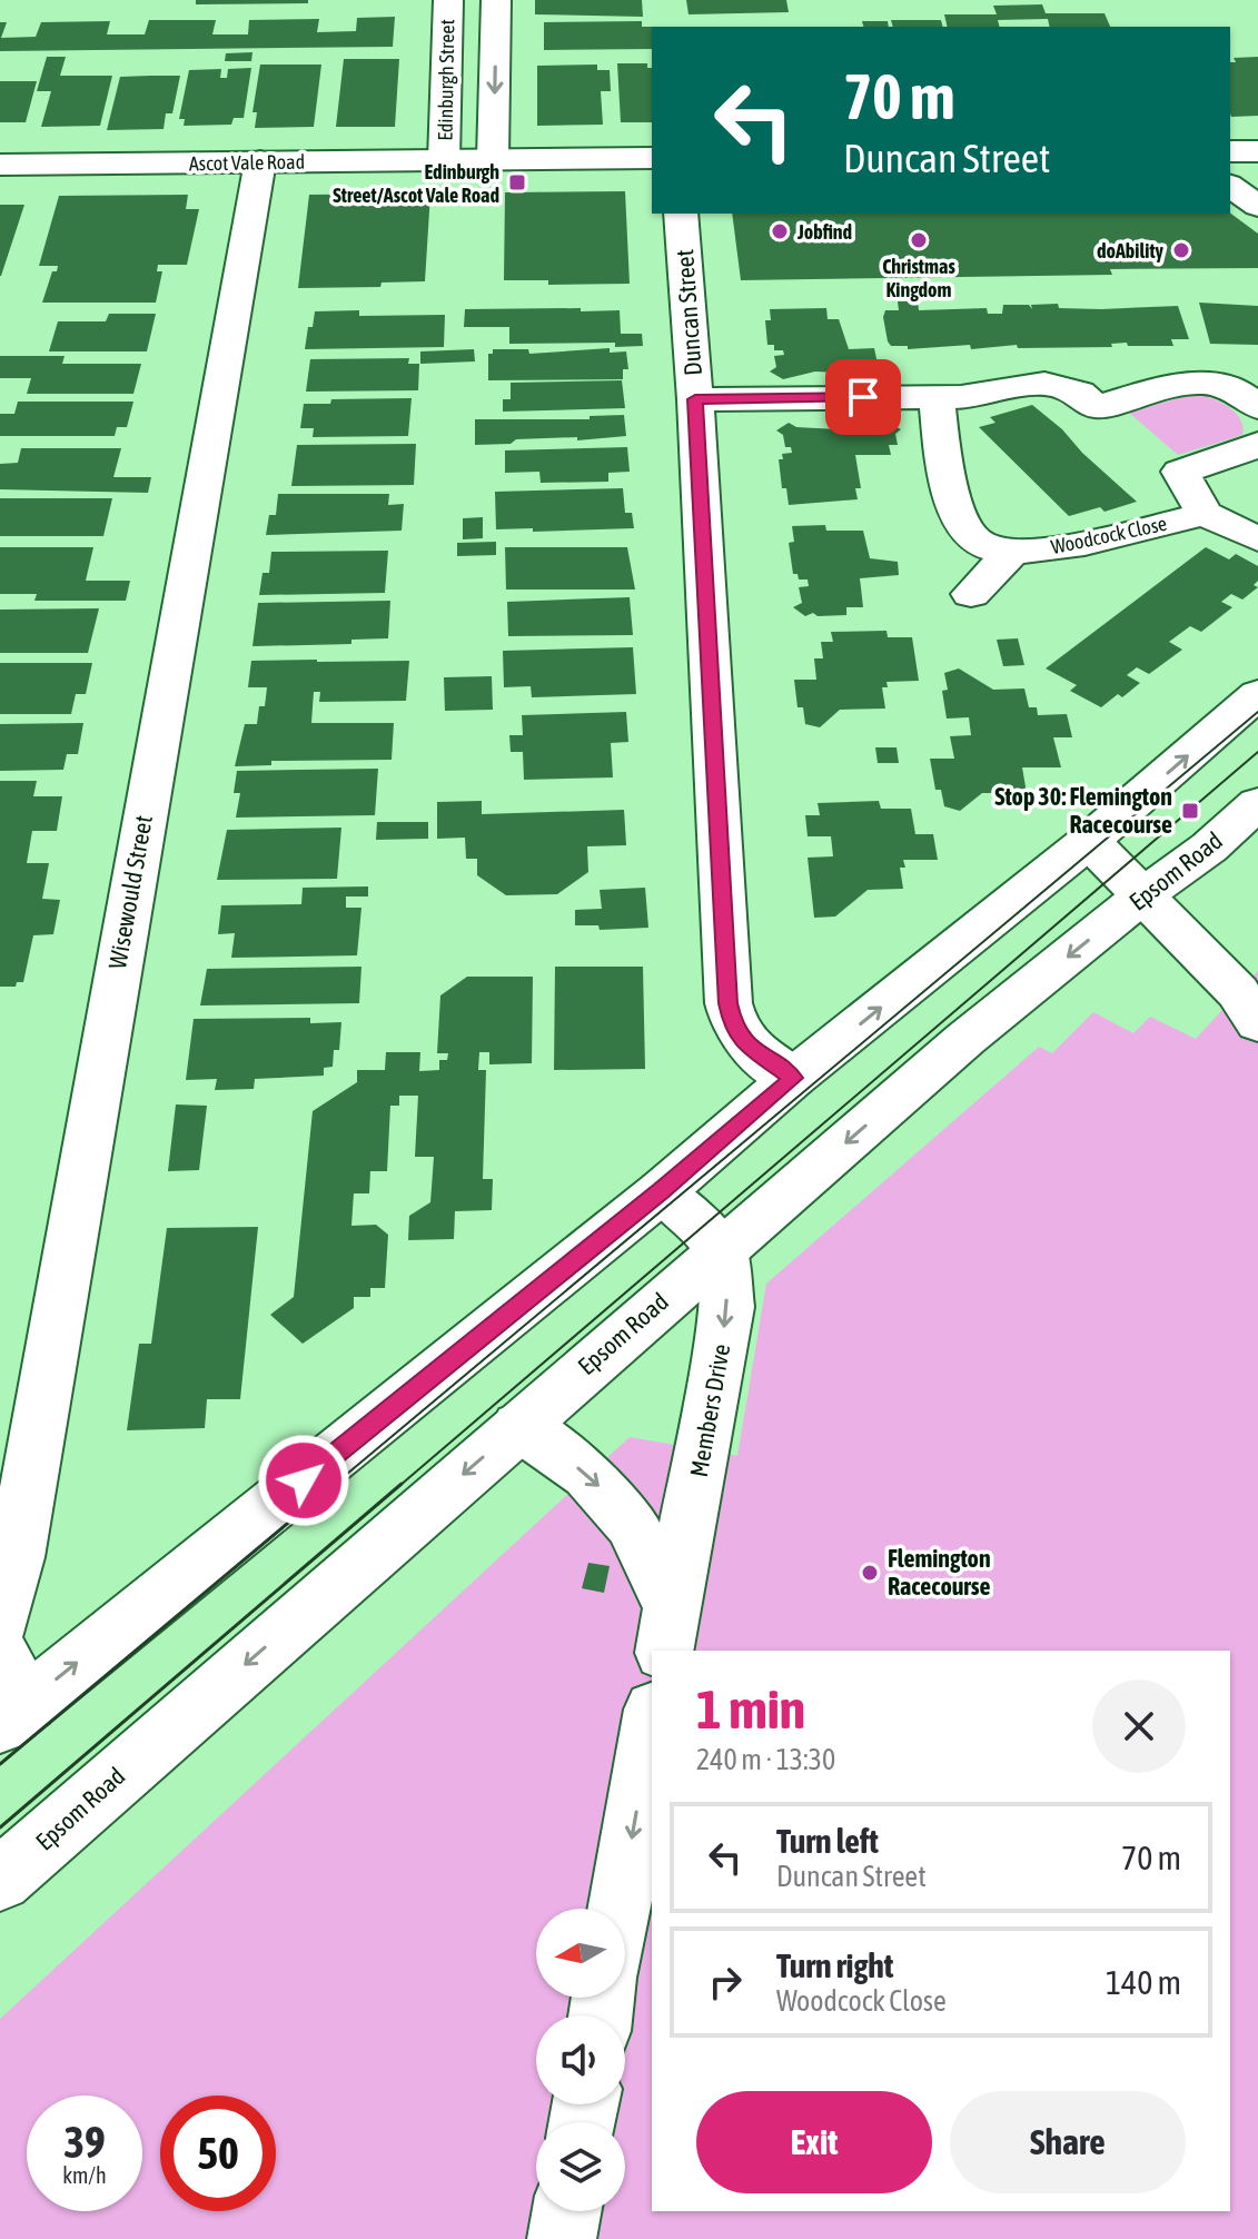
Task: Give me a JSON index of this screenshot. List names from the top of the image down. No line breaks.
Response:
{"streets":{"street":["Edinburgh Street","Ascot Vale Road","Duncan Street","Woodcock Close","Epsom Road","Wisewould Street","Members Drive"]},"crossings":[["Edinburgh Street","Ascot Vale Road"],["Ascot Vale Road","Wisewould Street"],["Epsom Road","Members Drive"]],"one_way":["Members Drive"],"places":{"transit":["Edinburgh Street/Ascot Vale Road","Stop 30: Flemington Racecourse"],"other":["Jobfind","Christmas Kingdom","doAbility","Flemington Racecourse"]},"north":"left","page":{"turn":["70 m","Duncan Street"],"heading":["1 min","240 m · 13:30"],"list":[{"name":"Turn left","note":"Duncan Street","value":"70 m"},{"name":"Turn right","note":"Woodcock Close","value":"140 m"}],"buttons":["Exit","Share"],"speed":"39 km/h","limit":"50"}}
